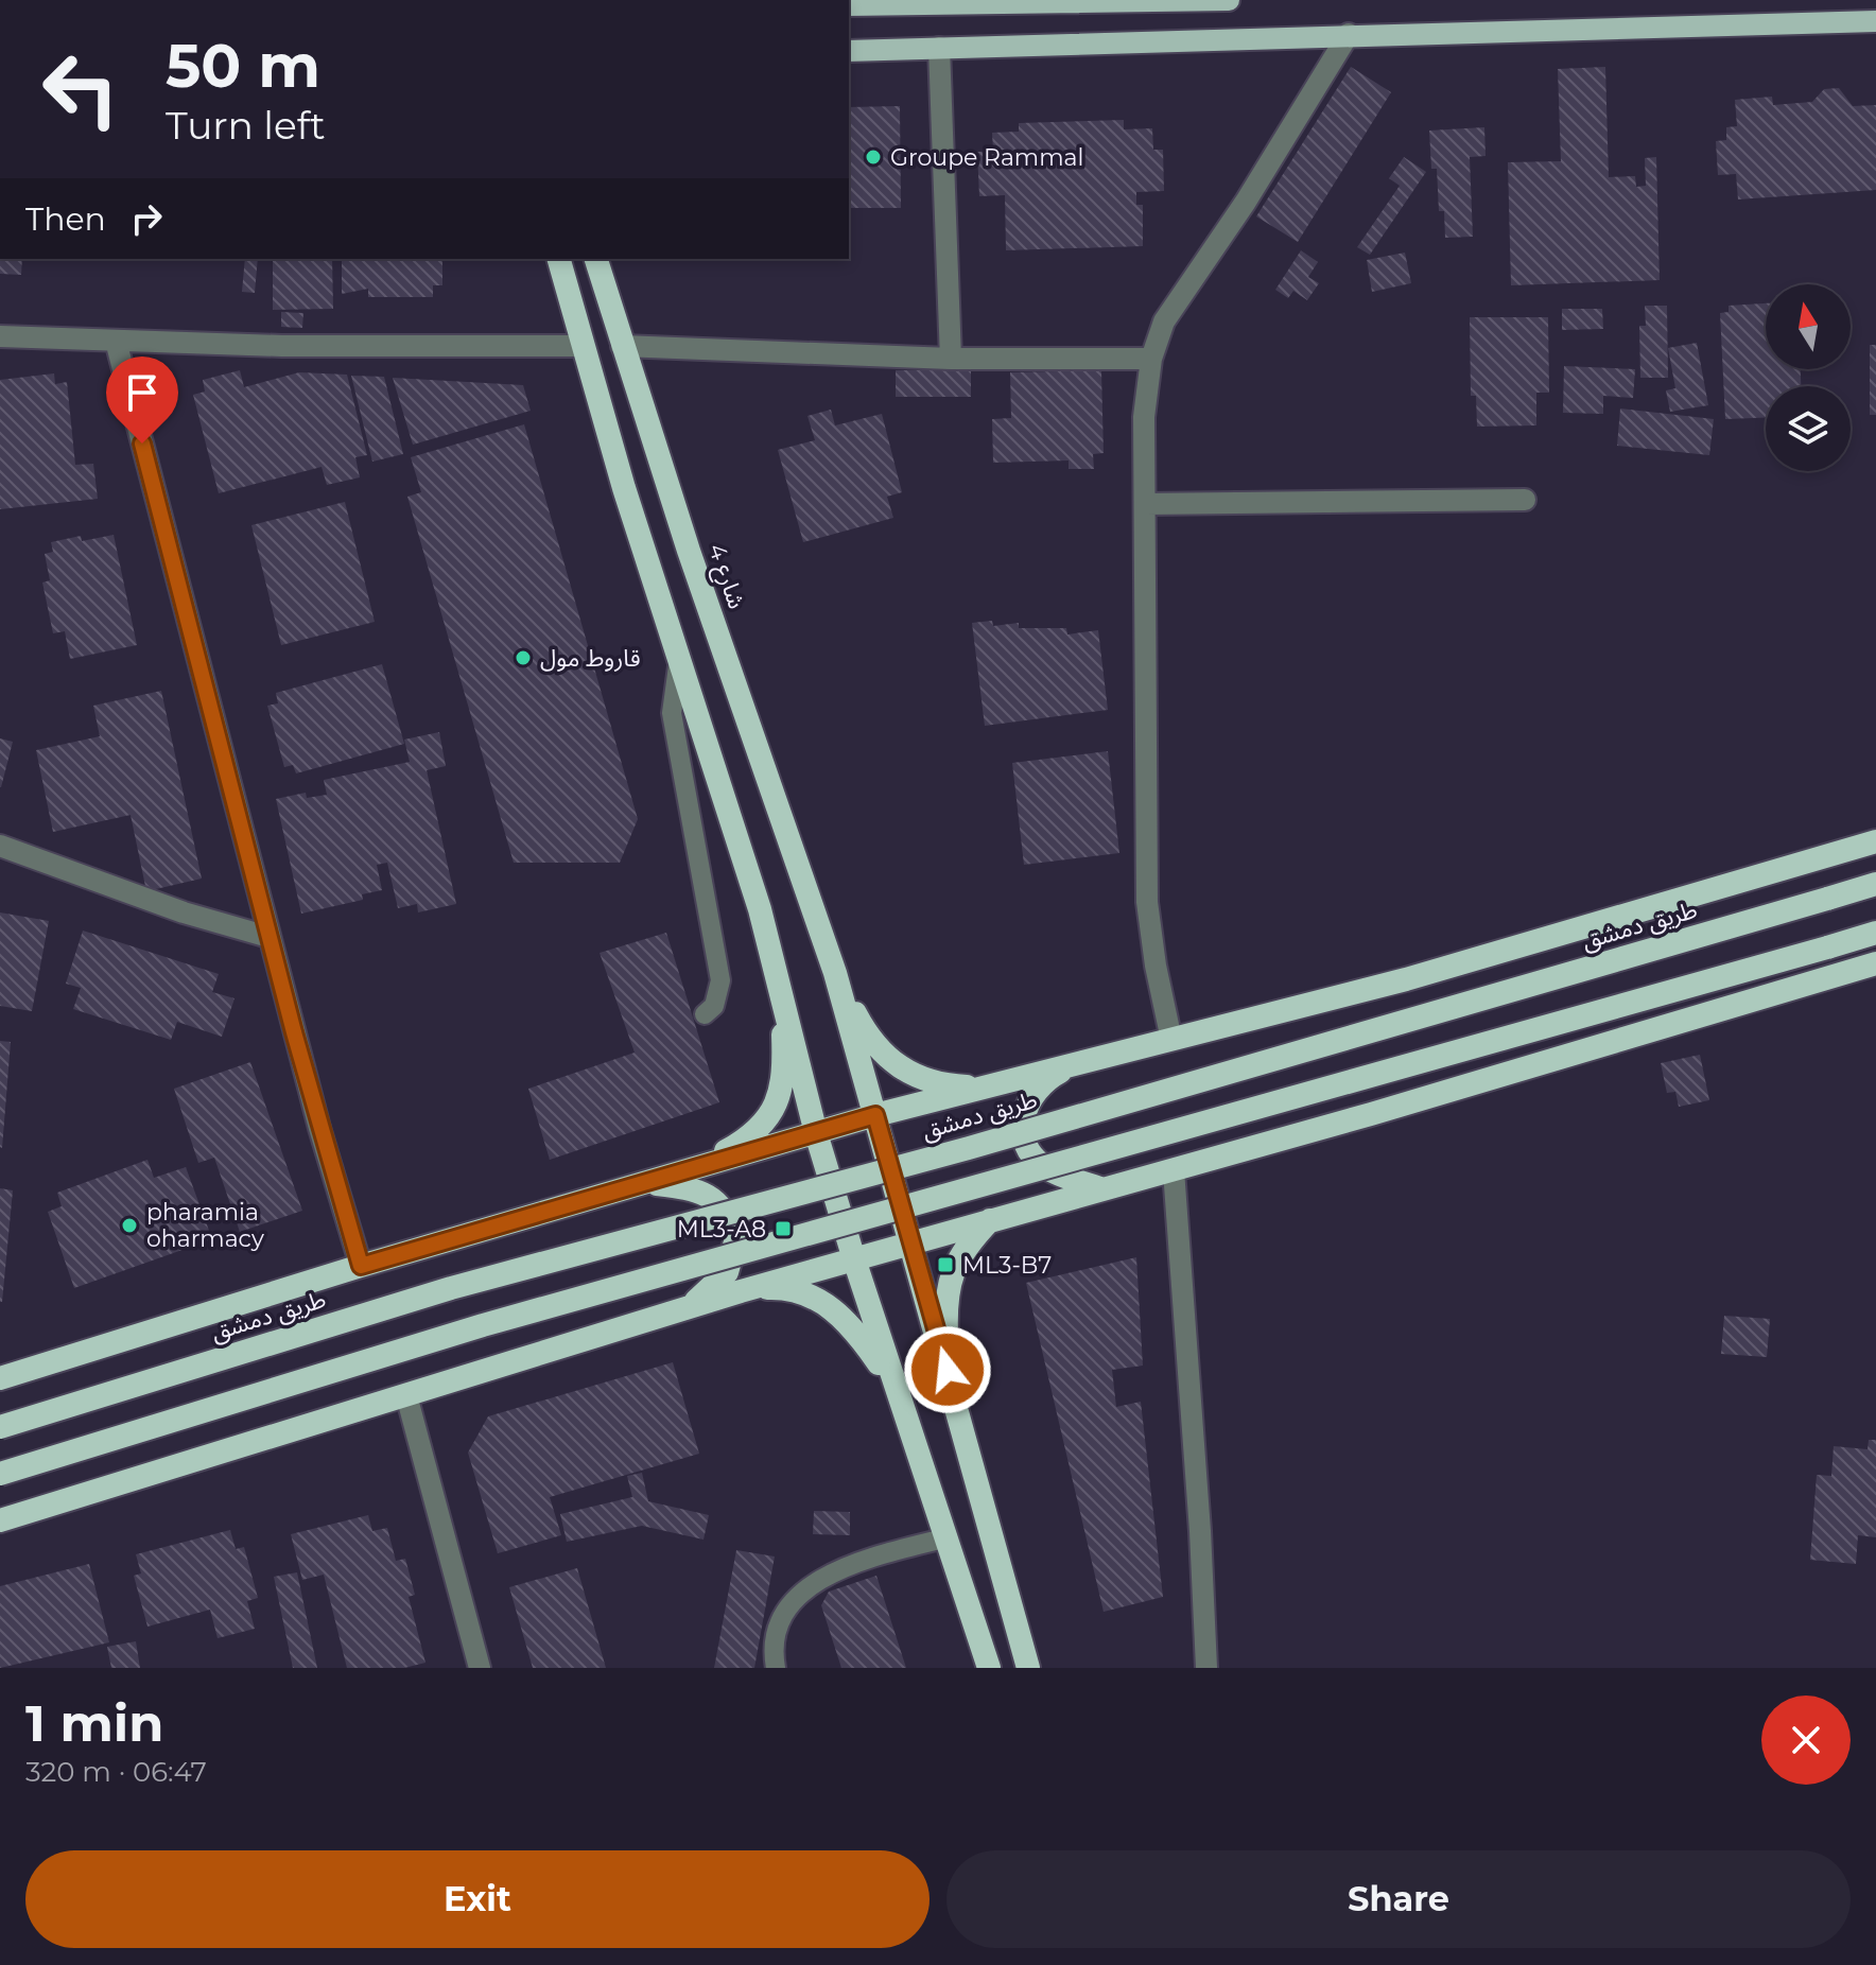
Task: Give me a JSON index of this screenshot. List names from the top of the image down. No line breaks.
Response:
{"streets":{"highway":["شارع 4","طريق دمشق"]},"places":{"other":["Groupe Rammal","قاروط مول","pharamia oharmacy"],"transit":["ML3-A8","ML3-B7"]},"north":"top","page":{"turn":["50 m","Turn left"],"then":"Then","heading":["1 min","320 m · 06:47"],"buttons":["Exit","Share"]}}
